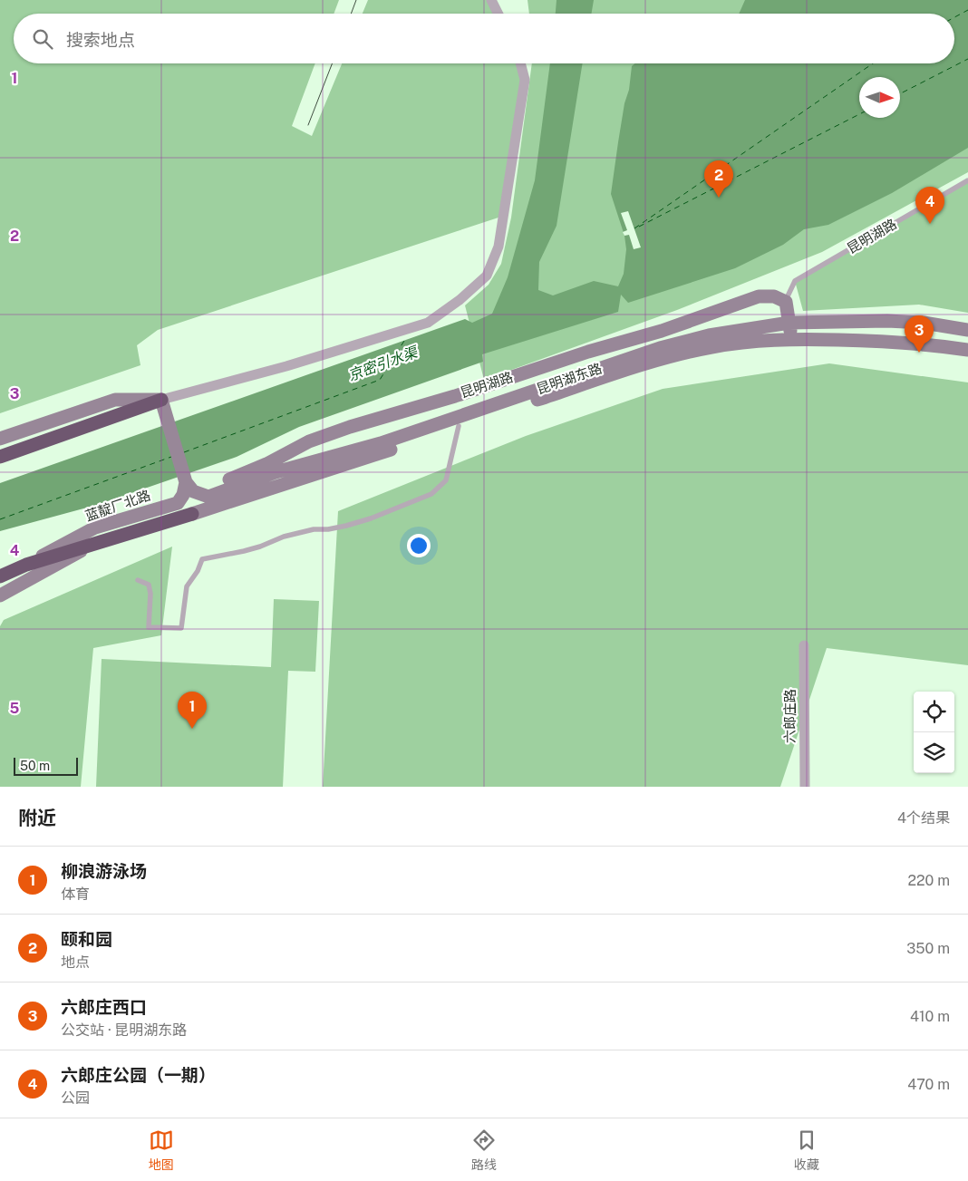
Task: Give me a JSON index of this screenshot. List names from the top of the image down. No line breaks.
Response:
{"streets":{"highway":["蓝靛厂北路"],"main road":["昆明湖路","昆明湖东路"],"street":["六郎庄路"]},"crossings":[["昆明湖路","昆明湖东路"],["昆明湖路","蓝靛厂北路"],["昆明湖东路","蓝靛厂北路"]],"water":["京密引水渠"],"scale_bar":"50 m","north":"right","page":{"search":"搜索地点","pins":["2","4","3","1"],"scale":"50 m","heading":["附近","4个结果"],"list":[{"mark":"1","name":"柳浪游泳场","note":"体育","value":"220 m"},{"mark":"2","name":"颐和园","note":"地点","value":"350 m"},{"mark":"3","name":"六郎庄西口","note":"公交站 · 昆明湖东路","value":"410 m"},{"mark":"4","name":"六郎庄公园（一期）","note":"公园","value":"470 m"}],"nav":["地图","路线","收藏"]},"grid":{"rows":["1","2","3","4","5"]}}
